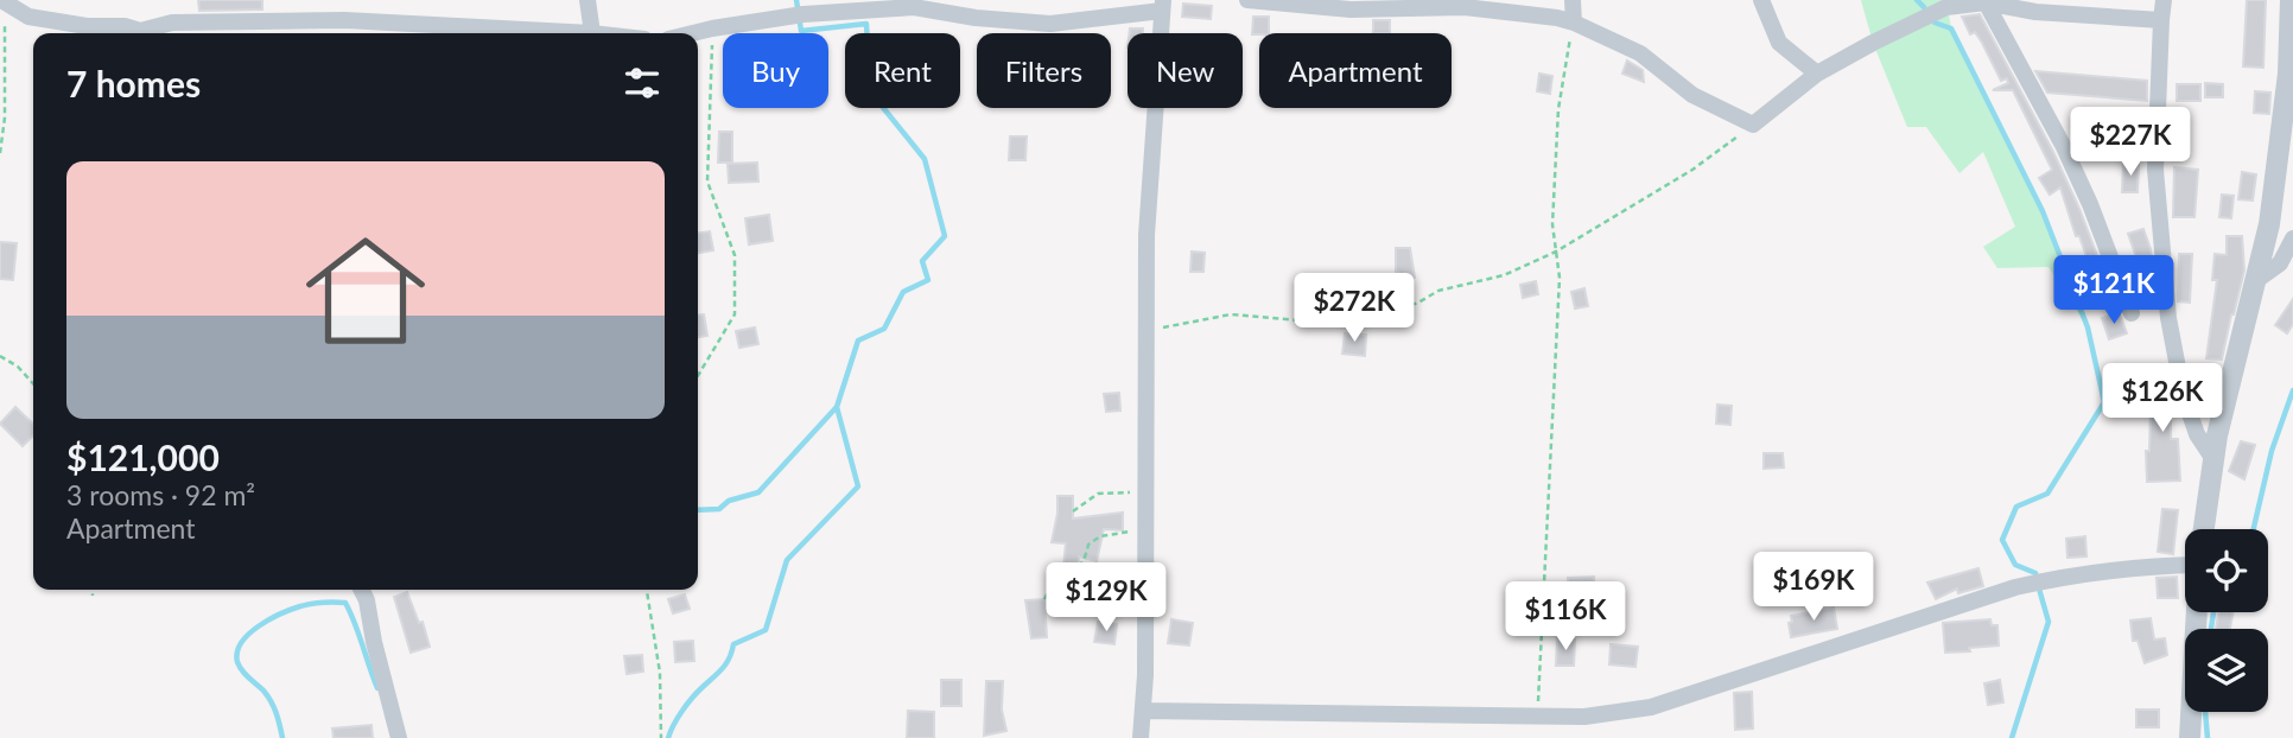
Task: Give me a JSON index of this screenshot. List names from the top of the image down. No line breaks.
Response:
{"page":{"chip":["Buy","Rent","Filters","New","Apartment"],"heading":"7 homes","price":["$227K","$121K","$272K","$126K","$169K","$129K","$116K"],"list":[{"name":"$121,000","note":"3 rooms · 92 m² · Apartment"}]}}
